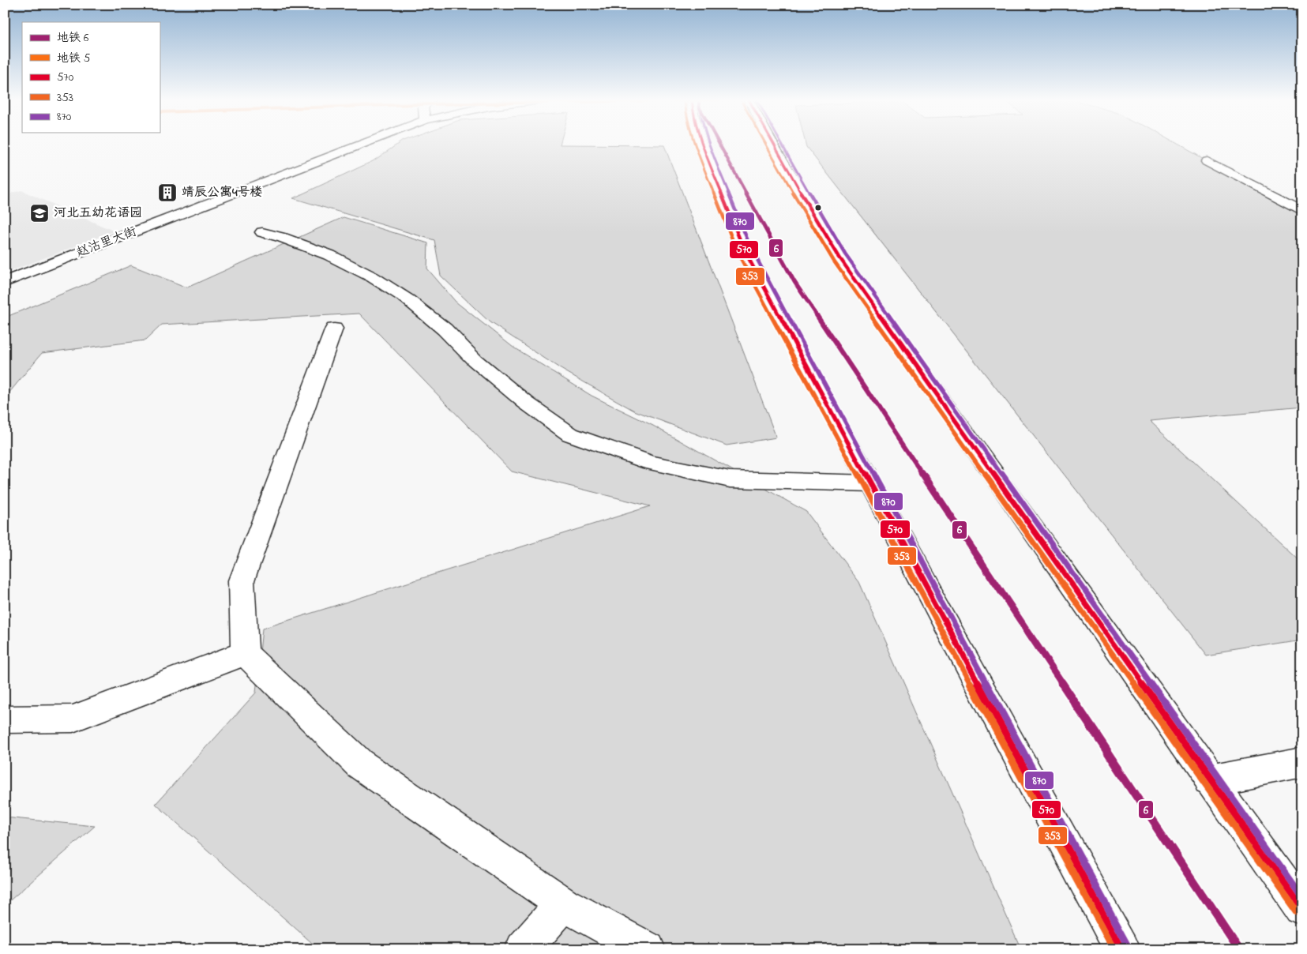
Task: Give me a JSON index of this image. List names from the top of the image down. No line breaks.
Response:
{"streets":{"main road":["赵沽里大街"]},"places":{"building":["靖辰公寓4号楼"],"school or university":["河北五幼花语园"]},"lines":["metro line 6","transit line 570","transit line 353","transit line 870"],"legend":["地铁 6","地铁 5","570","353","870"]}
